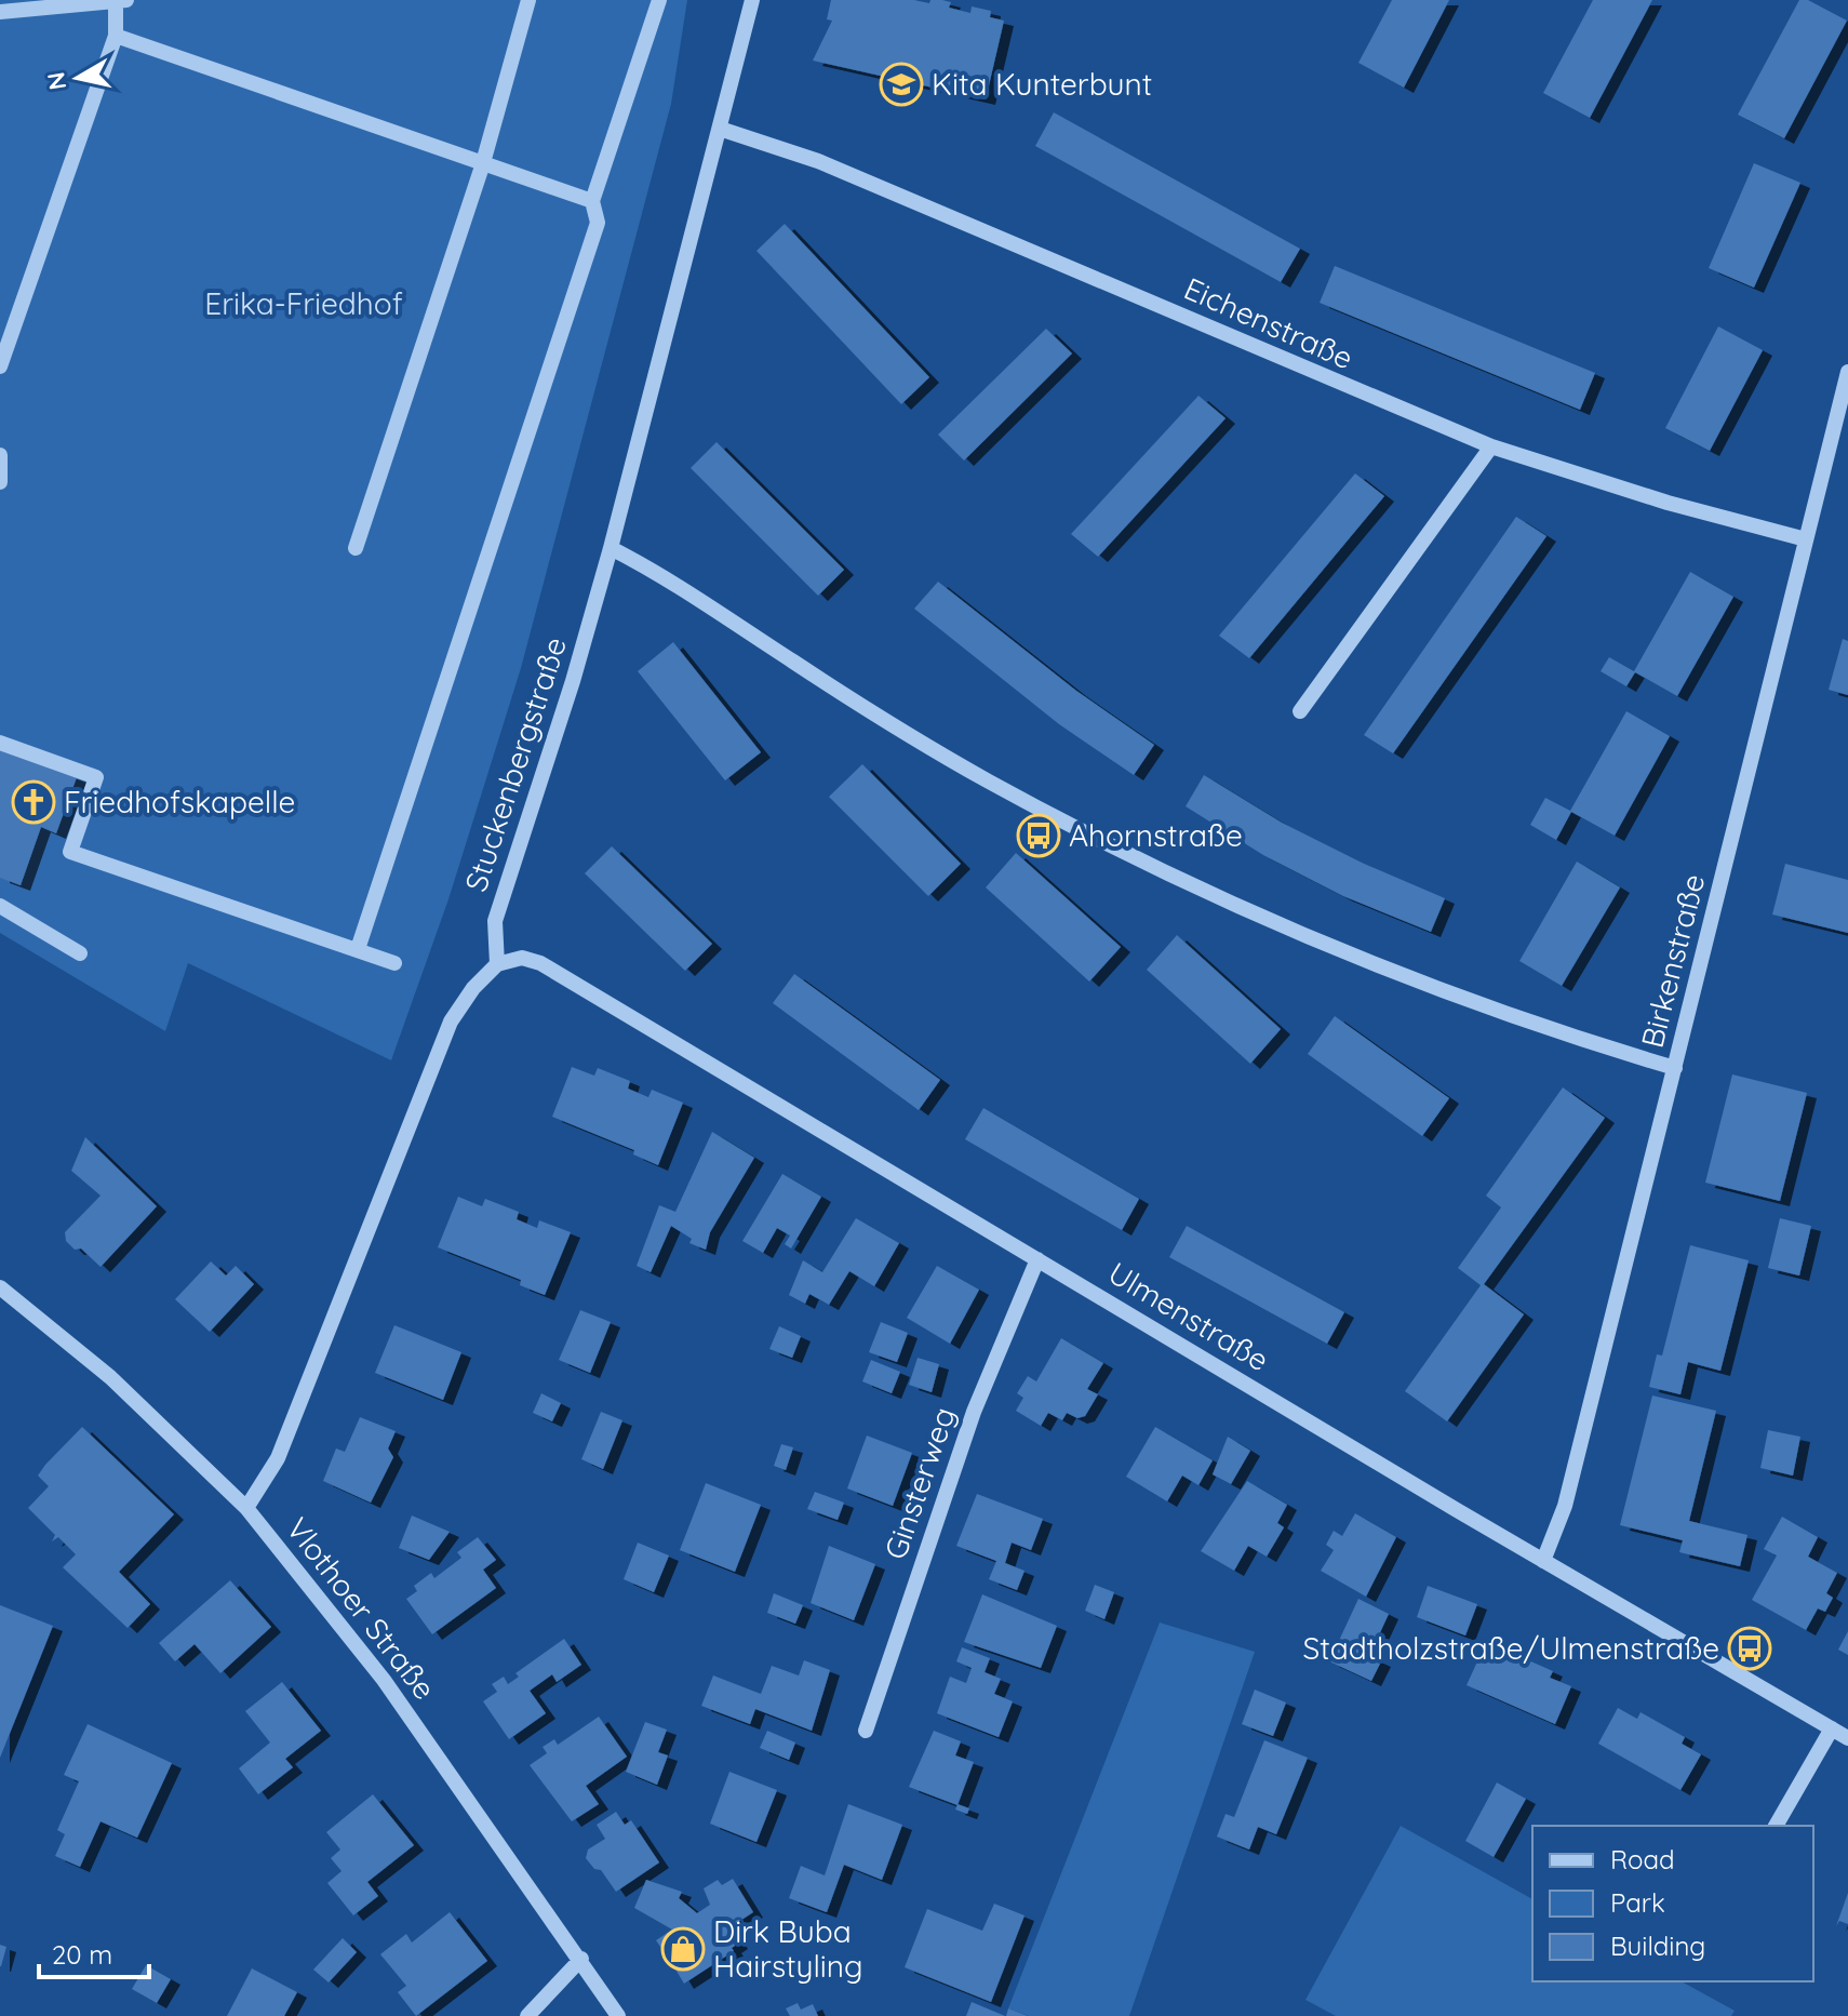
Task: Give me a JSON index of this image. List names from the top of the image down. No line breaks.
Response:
{"streets":{"street":["Eichenstraße","Stuckenbergstraße","Birkenstraße","Ulmenstraße","Ginsterweg","Vlothoer Straße"]},"crossings":[["Eichenstraße","Stuckenbergstraße"],["Eichenstraße","Birkenstraße"],["Stuckenbergstraße","Ulmenstraße"],["Birkenstraße","Ulmenstraße"],["Ulmenstraße","Ginsterweg"]],"parks":["Erika-Friedhof"],"places":{"school or university":["Kita Kunterbunt"],"church":["Friedhofskapelle"],"bus stop":["Ahornstraße","Stadtholzstraße/Ulmenstraße"],"shop":["Dirk Buba Hairstyling"]},"legend":["Road","Park","Building"],"scale_bar":"20 m","north":"left"}
